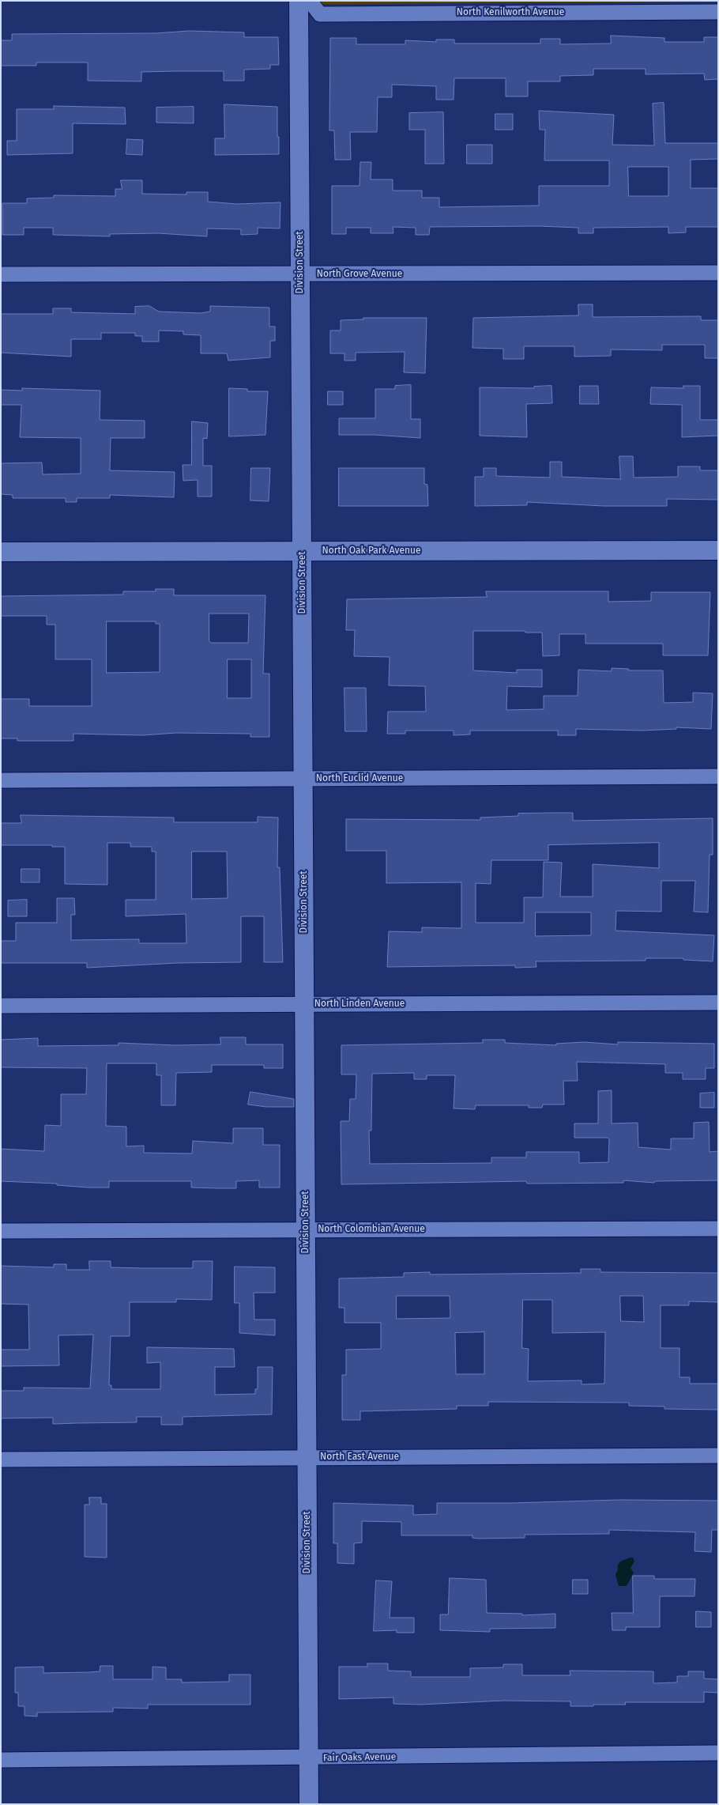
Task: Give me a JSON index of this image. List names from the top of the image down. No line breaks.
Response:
{"streets":{"street":["North Kenilworth Avenue","Division Street","North Grove Avenue","North Oak Park Avenue","North Euclid Avenue","North Linden Avenue","North Colombian Avenue","North East Avenue","Fair Oaks Avenue"]},"crossings":[["Division Street","North Grove Avenue"],["Division Street","North Oak Park Avenue"],["Division Street","North Euclid Avenue"],["Division Street","North Linden Avenue"],["Division Street","North Colombian Avenue"],["Division Street","North East Avenue"],["Division Street","Fair Oaks Avenue"]]}
